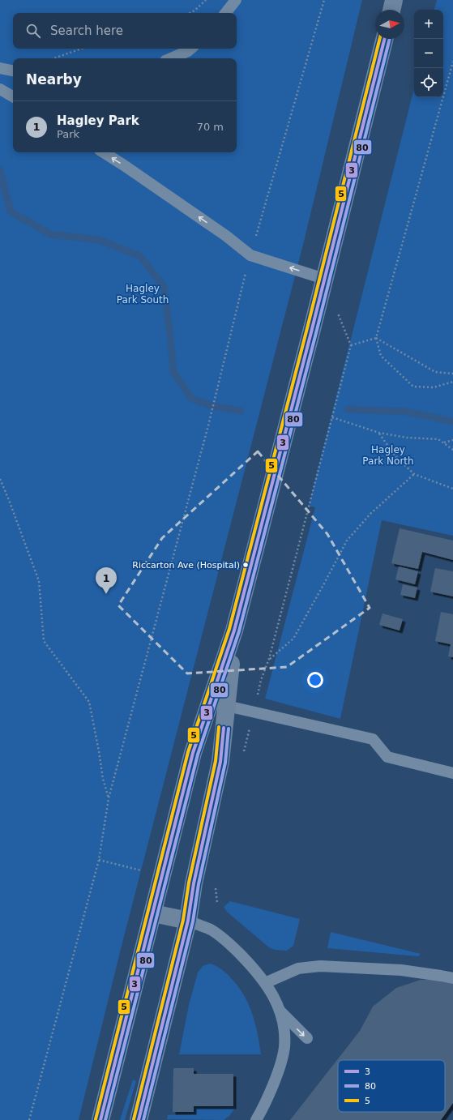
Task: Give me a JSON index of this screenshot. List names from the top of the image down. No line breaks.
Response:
{"parks":["Hagley Park South","Hagley Park North"],"places":["Riccarton Ave (Hospital)"],"lines":["transit line 3","transit line 80","transit line 5"],"legend":["3","80","5"],"north":"right","page":{"map_buttons":["+","−"],"search":"Search here","heading":"Nearby","list":[{"mark":"1","name":"Hagley Park","note":"Park","value":"70 m"}],"pins":"1"}}
